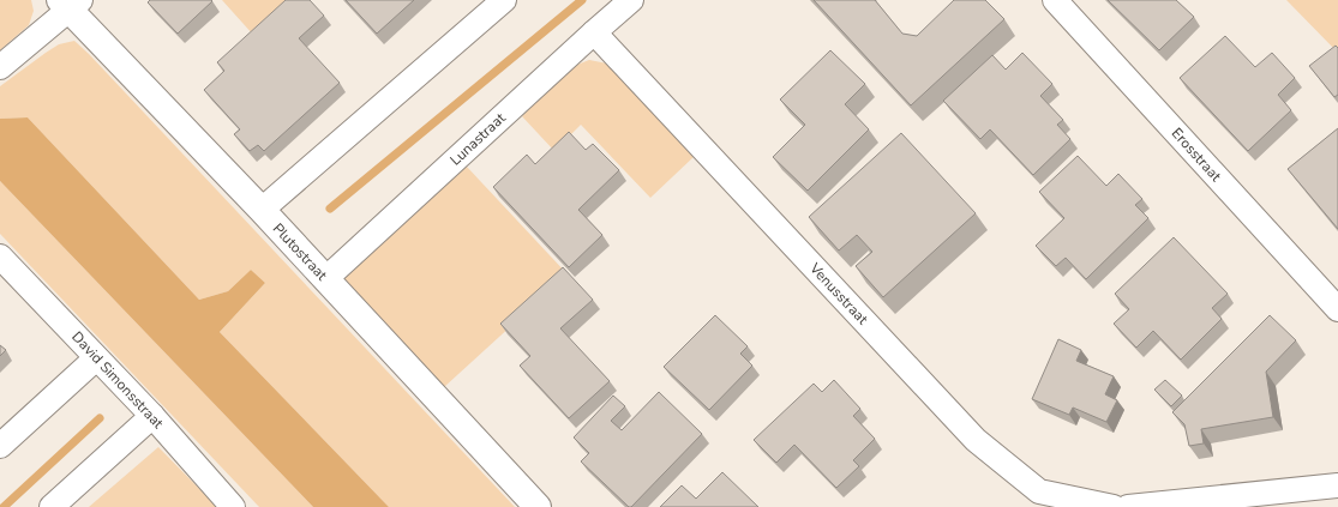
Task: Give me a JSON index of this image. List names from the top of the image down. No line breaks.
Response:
{"streets":{"street":["Lunastraat","Erosstraat","Plutostraat","Venusstraat","David Simonsstraat"]},"crossings":[["Lunastraat","Plutostraat"],["Lunastraat","Venusstraat"]]}
